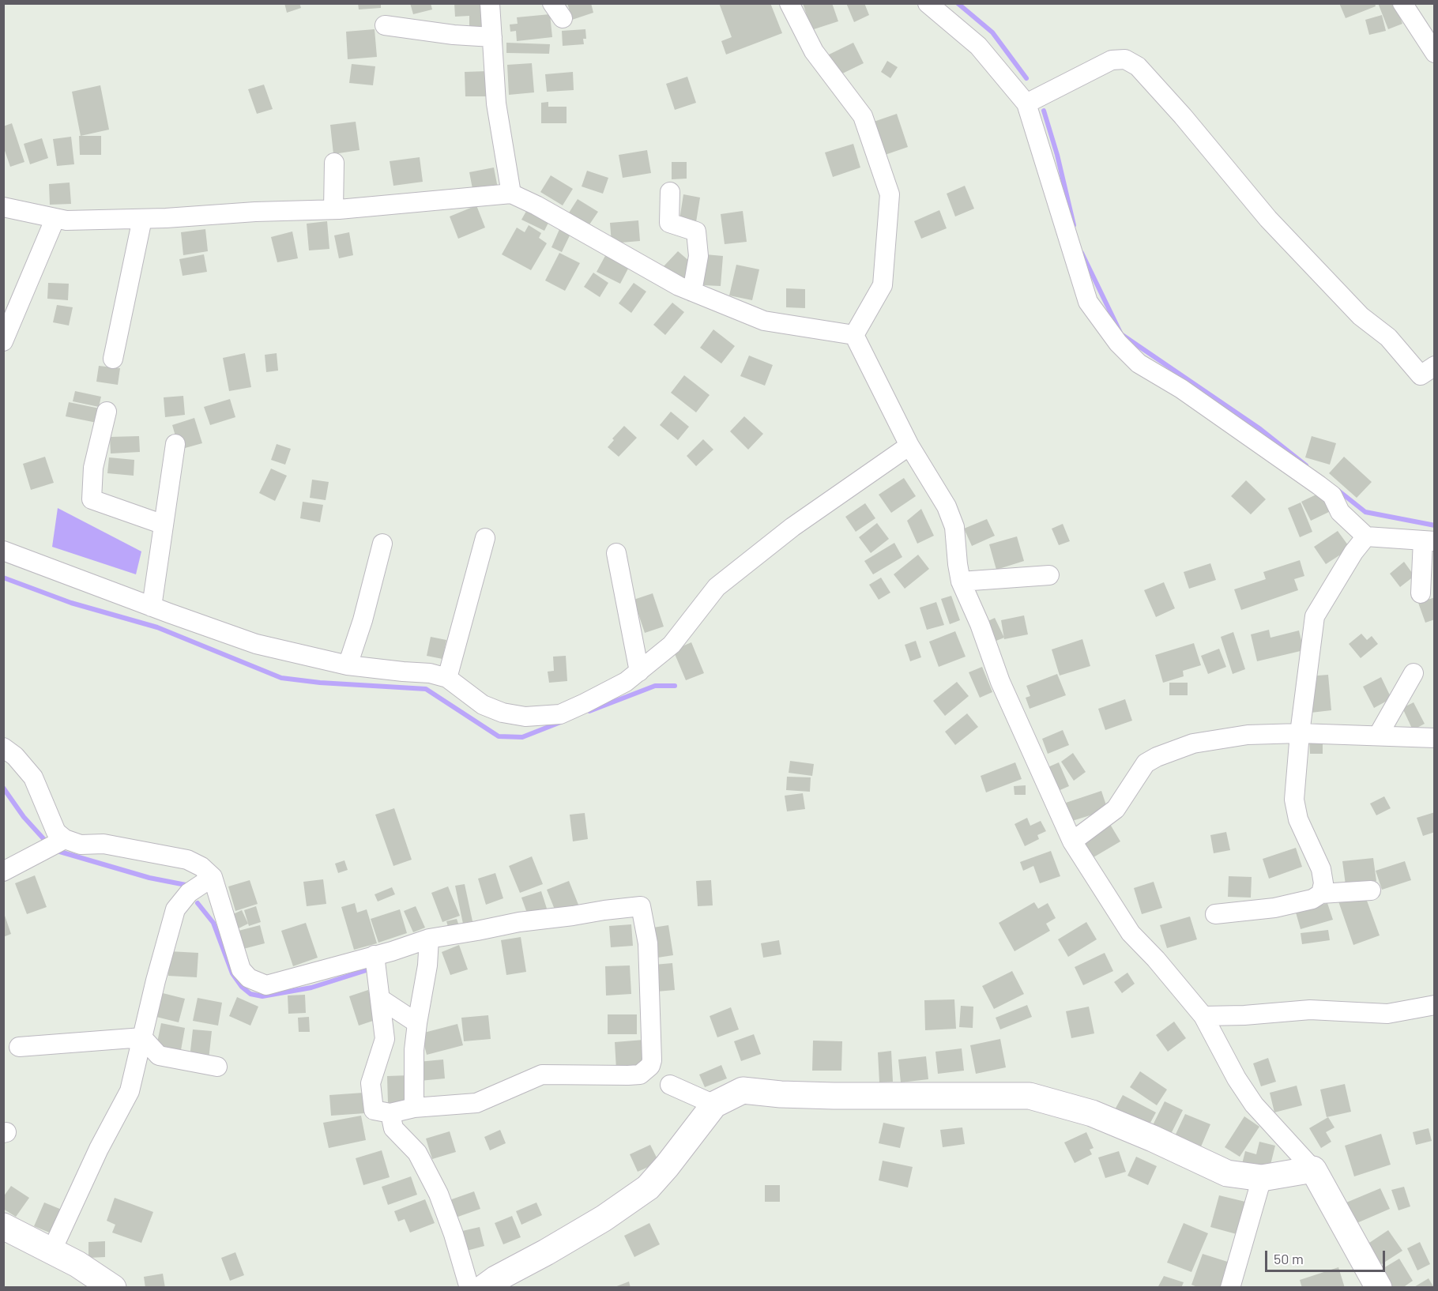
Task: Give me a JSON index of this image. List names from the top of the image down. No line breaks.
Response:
{"scale_bar":"50 m"}
